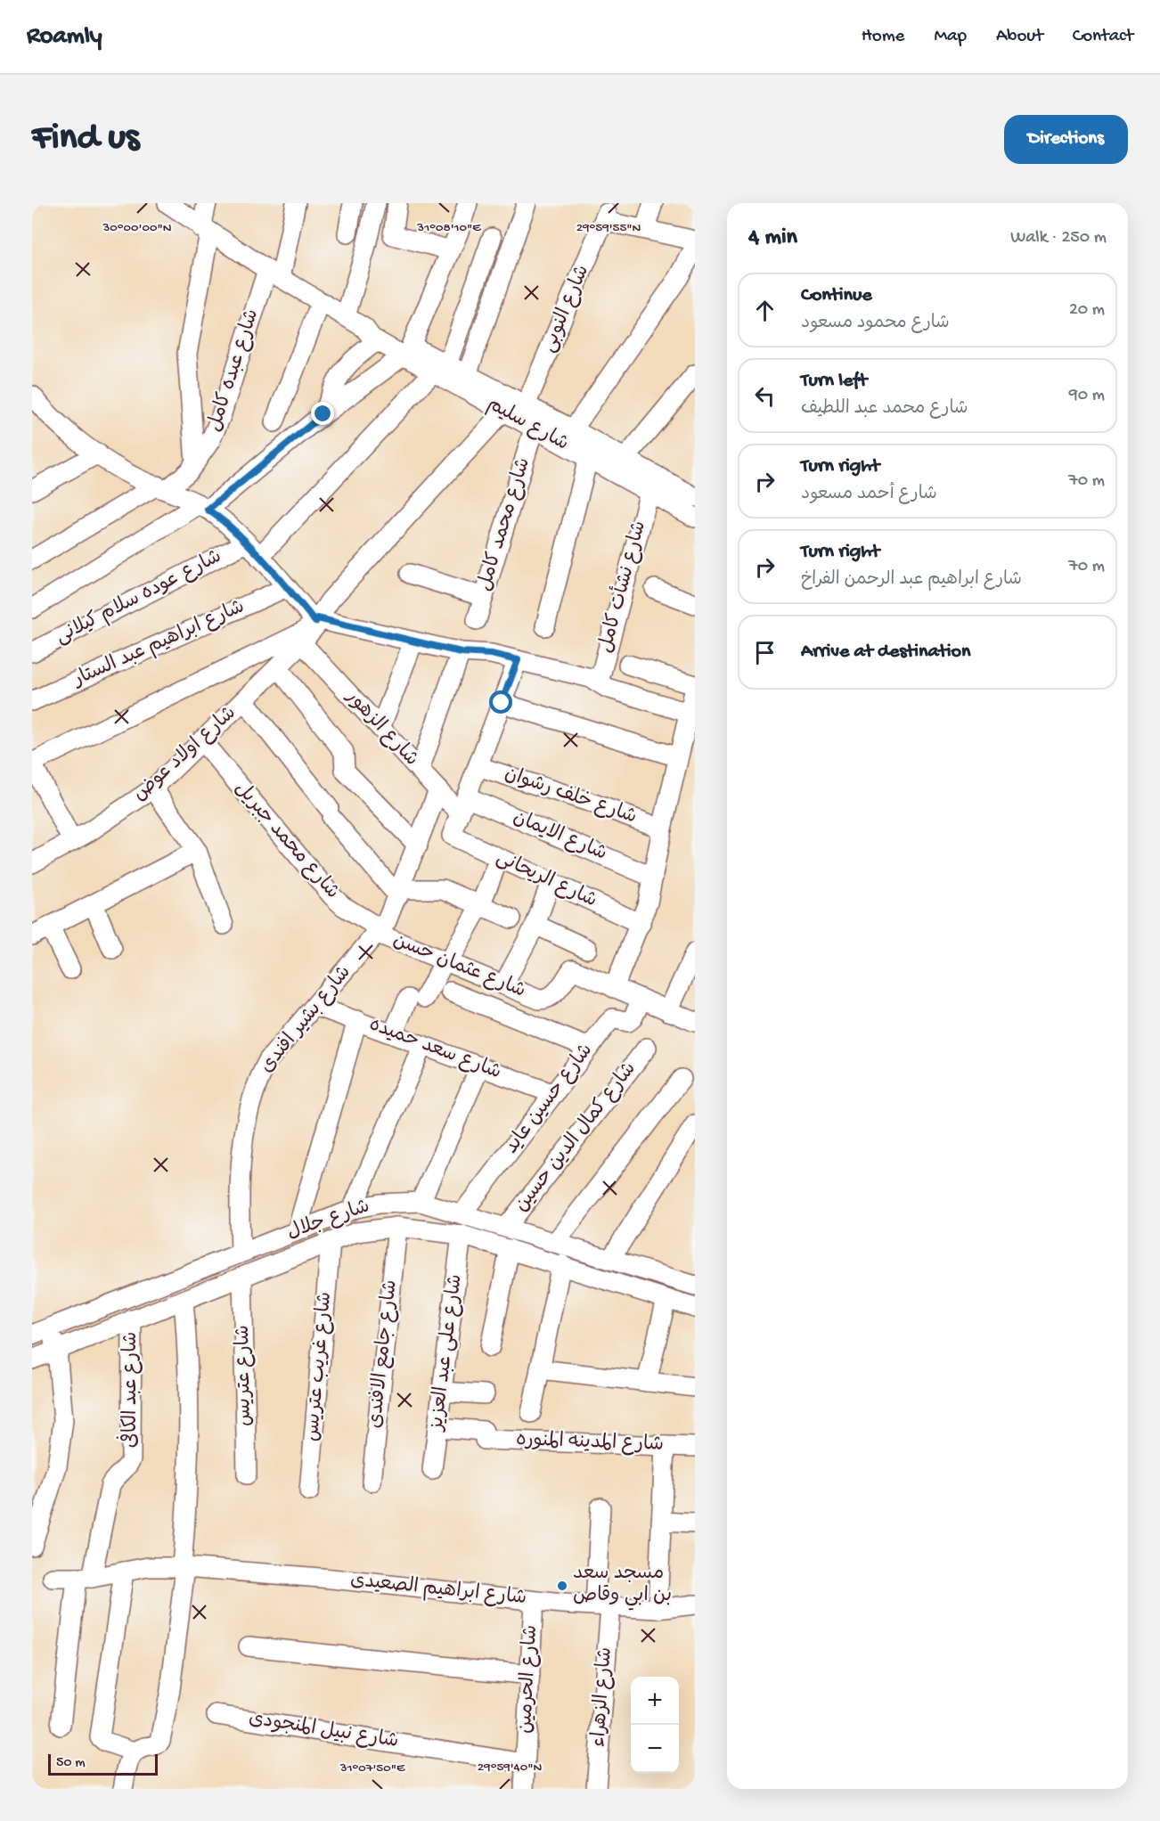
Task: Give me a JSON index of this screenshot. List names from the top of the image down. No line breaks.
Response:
{"streets":{"street":["شارع النوبى","شارع عبده كامل","شارع سليم","شارع محمد كامل","شارع نشأت كامل","شارع عوده سلام كيلانى","شارع ابراهيم عبد الستار","شارع الزهور","شارع اولاد عوض","شارع خلف رشوان","شارع الايمان","شارع محمد جبريل","شارع الريحانى","شارع عثمان حسن","شارع بشير افندى","شارع سعد حميده","شارع حسين عايد","شارع كمال الدين حسين","شارع جلال","شارع على عبد العزيز","شارع جامع الافندى","شارع غريب عتريس","شارع عتريس","شارع عبد الكافى","شارع المدينه المنوره","شارع ابراهيم الصعيدى","شارع الحرمين","شارع الزهراء","شارع نبيل المنجودى"]},"crossings":[["شارع النوبى","شارع سليم"],["شارع عبده كامل","شارع سليم"],["شارع سليم","شارع محمد كامل"],["شارع سليم","شارع نشأت كامل"],["شارع سليم","شارع اولاد عوض"],["شارع الزهور","شارع اولاد عوض"],["شارع الزهور","شارع الايمان"],["شارع الزهور","شارع الريحانى"],["شارع الزهور","شارع بشير افندى"],["شارع اولاد عوض","شارع محمد جبريل"],["شارع الايمان","شارع الريحانى"],["شارع محمد جبريل","شارع عثمان حسن"],["شارع محمد جبريل","شارع بشير افندى"],["شارع عثمان حسن","شارع بشير افندى"],["شارع بشير افندى","شارع سعد حميده"],["شارع بشير افندى","شارع جلال"],["شارع سعد حميده","شارع حسين عايد"],["شارع حسين عايد","شارع جلال"],["شارع كمال الدين حسين","شارع جلال"],["شارع جلال","شارع على عبد العزيز"],["شارع جلال","شارع جامع الافندى"],["شارع جلال","شارع غريب عتريس"],["شارع جلال","شارع عتريس"],["شارع جلال","شارع عبد الكافى"],["شارع على عبد العزيز","شارع المدينه المنوره"],["شارع عبد الكافى","شارع ابراهيم الصعيدى"],["شارع ابراهيم الصعيدى","شارع الحرمين"],["شارع ابراهيم الصعيدى","شارع الزهراء"],["شارع الحرمين","شارع نبيل المنجودى"]],"places":["مسجد سعد بن ابي وقاص"],"scale_bar":"50 m","page":{"header":"Roamly","nav":["Home","Map","About","Contact"],"buttons":"Directions","title":"Find us","heading":["4 min","Walk · 250 m"],"list":[["Continue","شارع محمود مسعود","20 m"],["Turn left","شارع محمد عبد اللطيف","90 m"],["Turn right","شارع أحمد مسعود","70 m"],["Turn right","شارع ابراهيم عبد الرحمن الفراخ","70 m"],"Arrive at destination"],"map_buttons":["+","−"],"scale":"50 m"},"coordinates":["31°08'10\"E","30°00'00\"N","29°59'55\"N","29°59'40\"N","31°07'50\"E"]}
